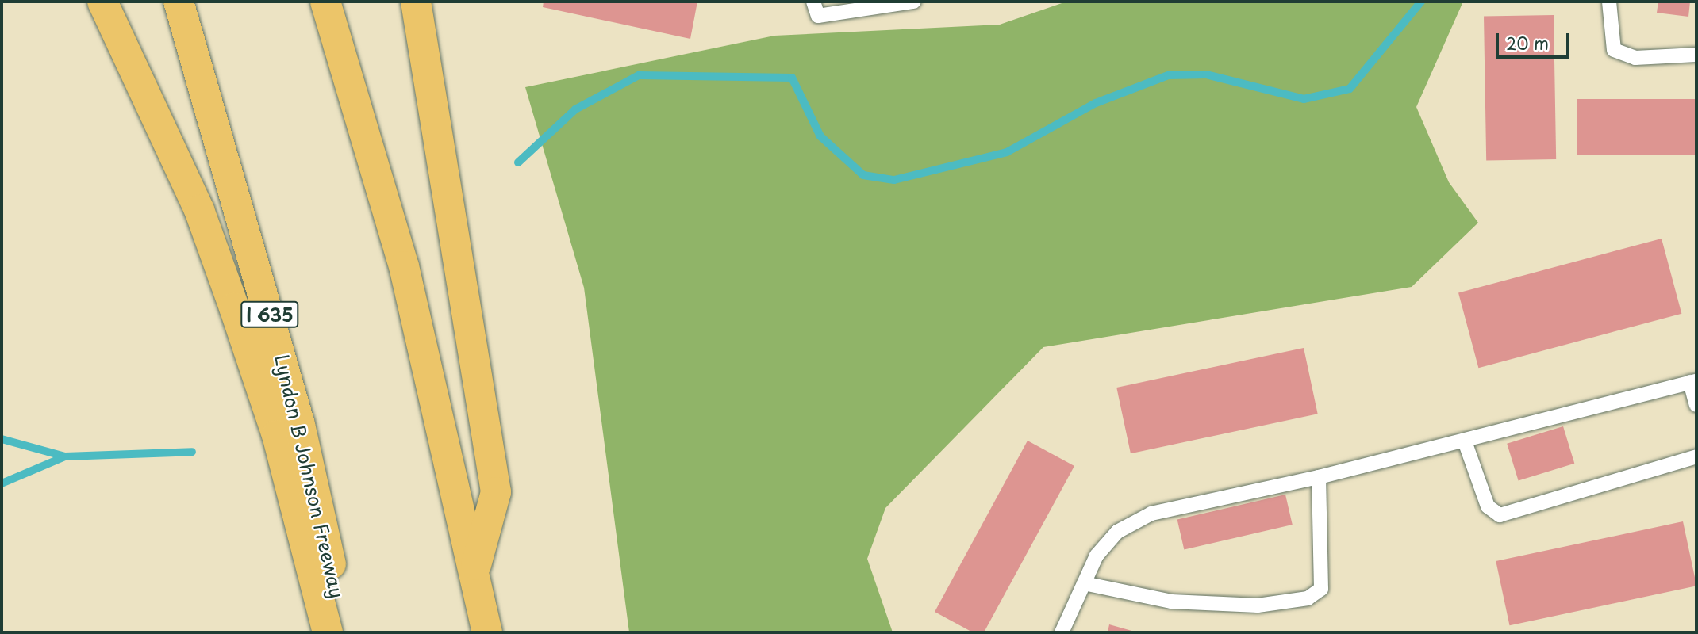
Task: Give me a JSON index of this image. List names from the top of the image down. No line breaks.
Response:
{"streets":{"highway":["I 635","Lyndon B Johnson Freeway"]},"scale_bar":"20 m"}
